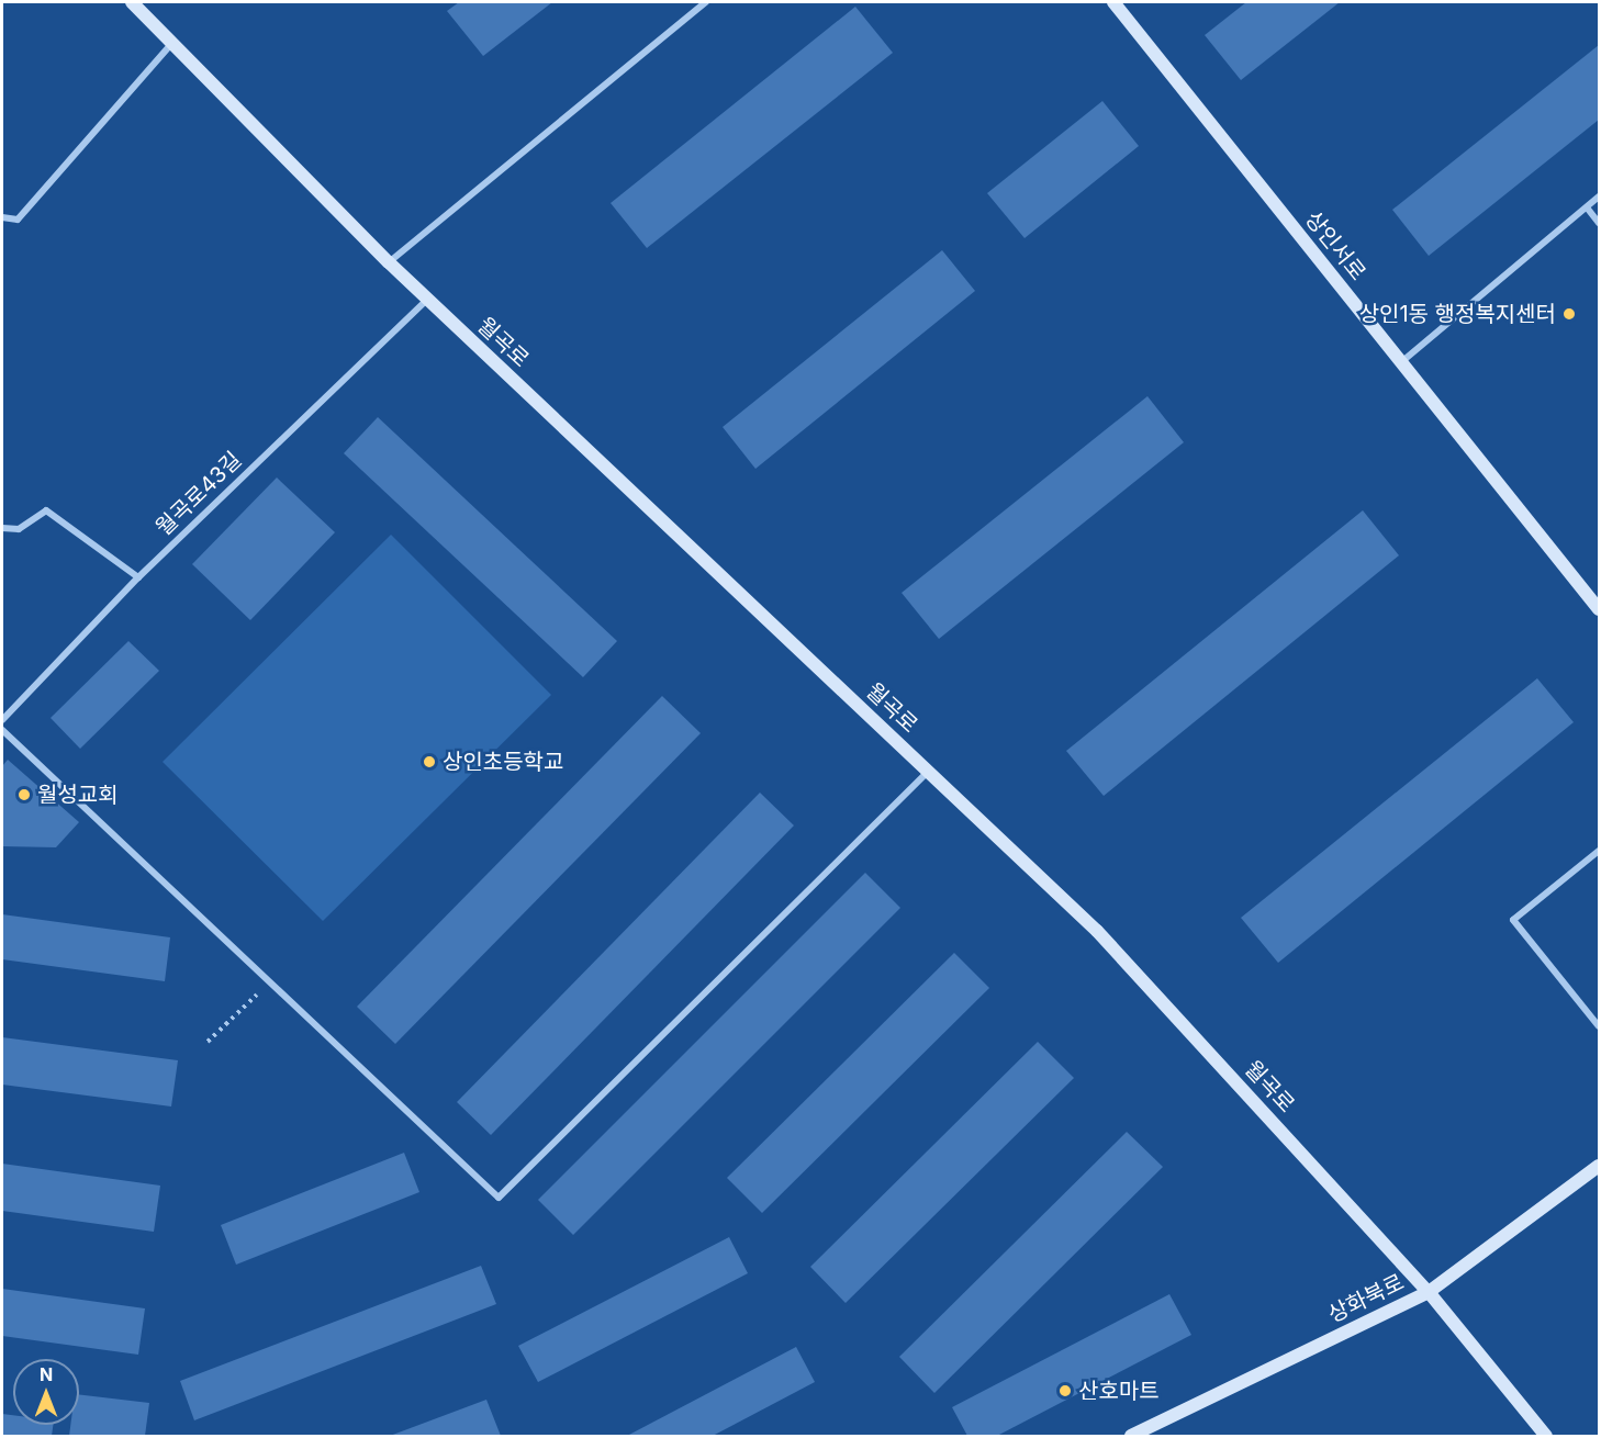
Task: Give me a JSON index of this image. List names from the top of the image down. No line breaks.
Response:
{"streets":{"main road":["상인서로","월곡로","상화북로"],"street":["월곡로43길"]},"crossings":[["월곡로","월곡로43길"],["월곡로","상화북로"]],"places":["상인1동 행정복지센터","상인초등학교","월성교회","산호마트"],"north":"top"}
